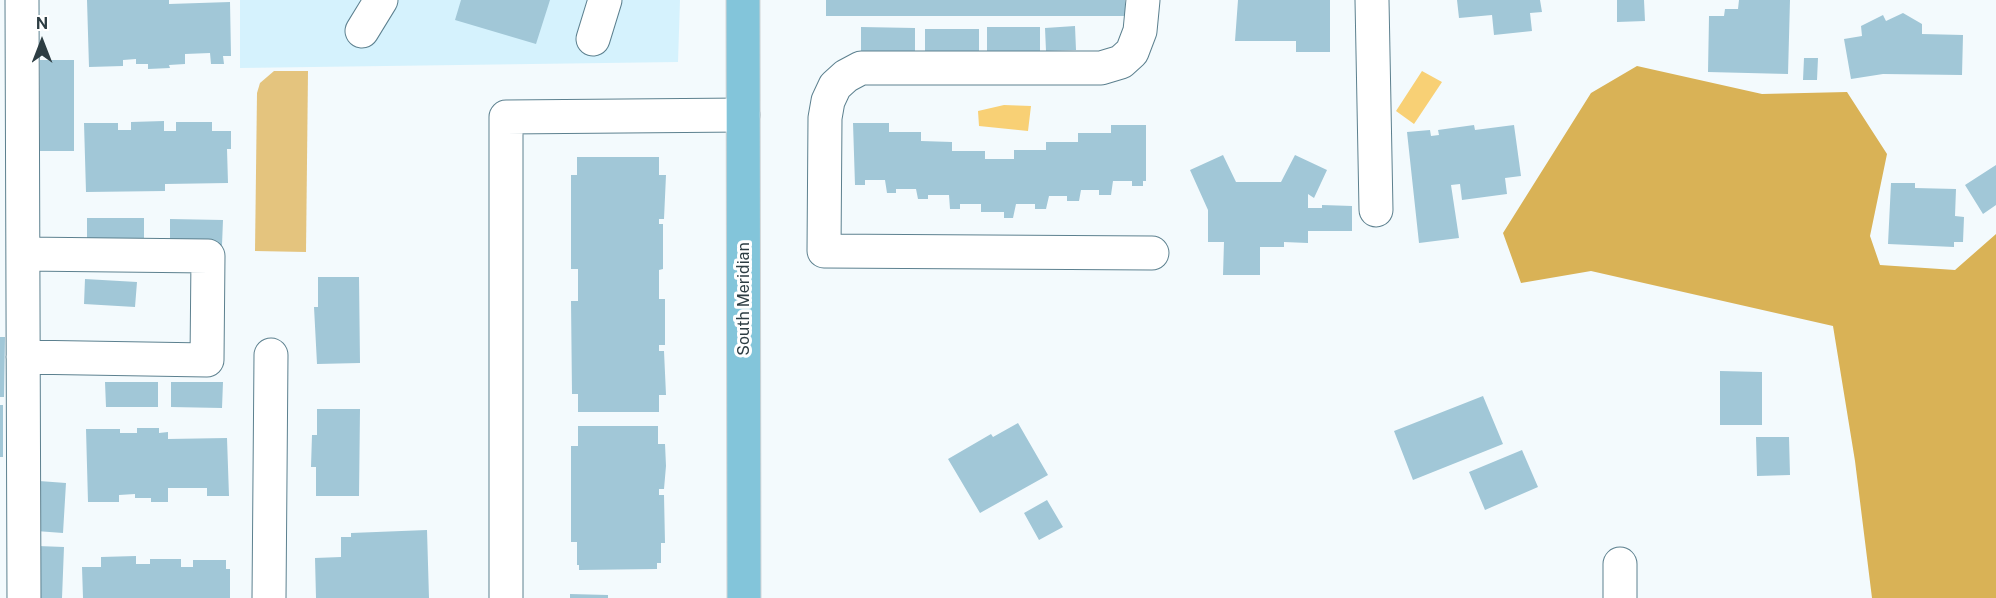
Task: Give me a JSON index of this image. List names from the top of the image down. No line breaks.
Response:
{"streets":{"main road":["South Meridian"]},"north":"top"}
